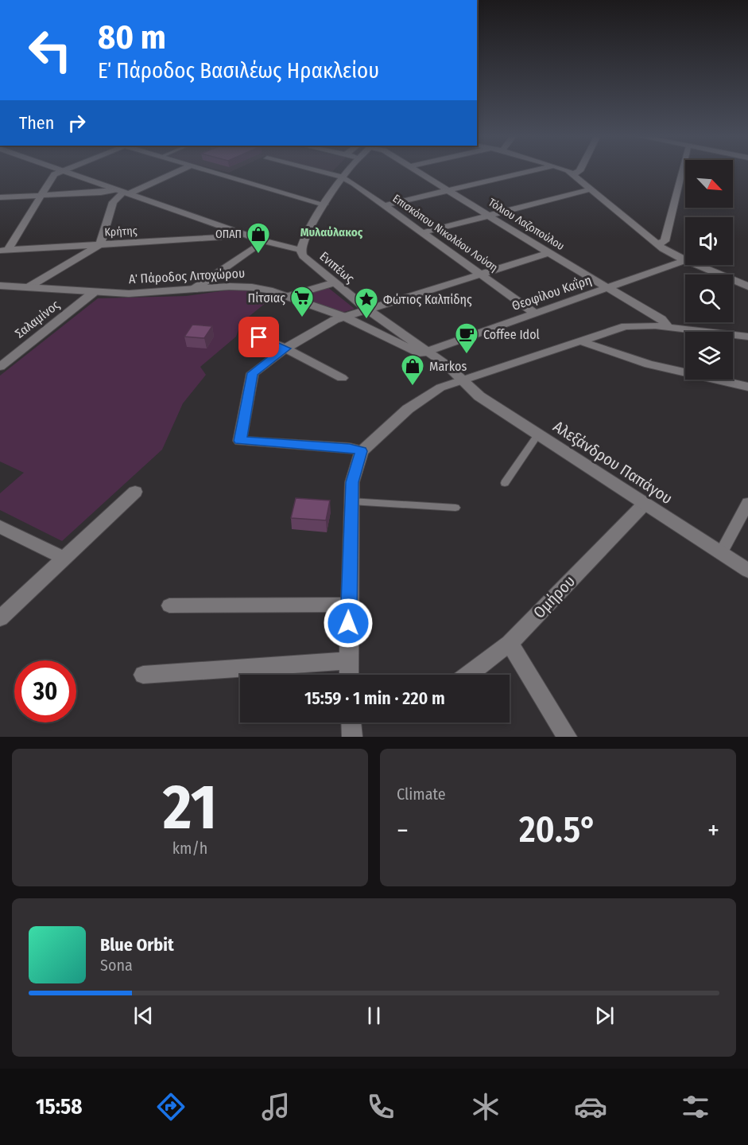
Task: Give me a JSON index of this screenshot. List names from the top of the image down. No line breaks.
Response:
{"streets":{"street":["Τόλιου Λαζοπούλου","Κρήτης","Επισκόπου Νικολάου Λούση","Ενιπέως","Α΄ Πάροδος Λιτοχώρου","Θεοφίλου Καΐρη","Σαλαμίνος","Αλεξάνδρου Παπάγου","Ομήρου"]},"crossings":[["Τόλιου Λαζοπούλου","Θεοφίλου Καΐρη"],["Επισκόπου Νικολάου Λούση","Ενιπέως"],["Επισκόπου Νικολάου Λούση","Θεοφίλου Καΐρη"],["Ενιπέως","Α΄ Πάροδος Λιτοχώρου"],["Ενιπέως","Θεοφίλου Καΐρη"],["Ενιπέως","Αλεξάνδρου Παπάγου"],["Α΄ Πάροδος Λιτοχώρου","Σαλαμίνος"],["Αλεξάνδρου Παπάγου","Ομήρου"]],"districts":["Μυλαύλακος"],"places":{"shop":["ΟΠΑΠ","Markos"],"supermarket":["Πίτσιας"],"place":["Φώτιος Καλπίδης"],"cafe":["Coffee Idol"]},"north":"bottom right","page":{"turn":["80 m","Ε΄ Πάροδος Βασιλέως Ηρακλείου"],"then":"Then","limit":"30","trip":"15:59 · 1 min · 220 m","tile":[["21","km/h"],"Climate"],"heat":["−","20.5°","+"],"song":["Blue Orbit","Sona"],"tabs":"15:58"}}
